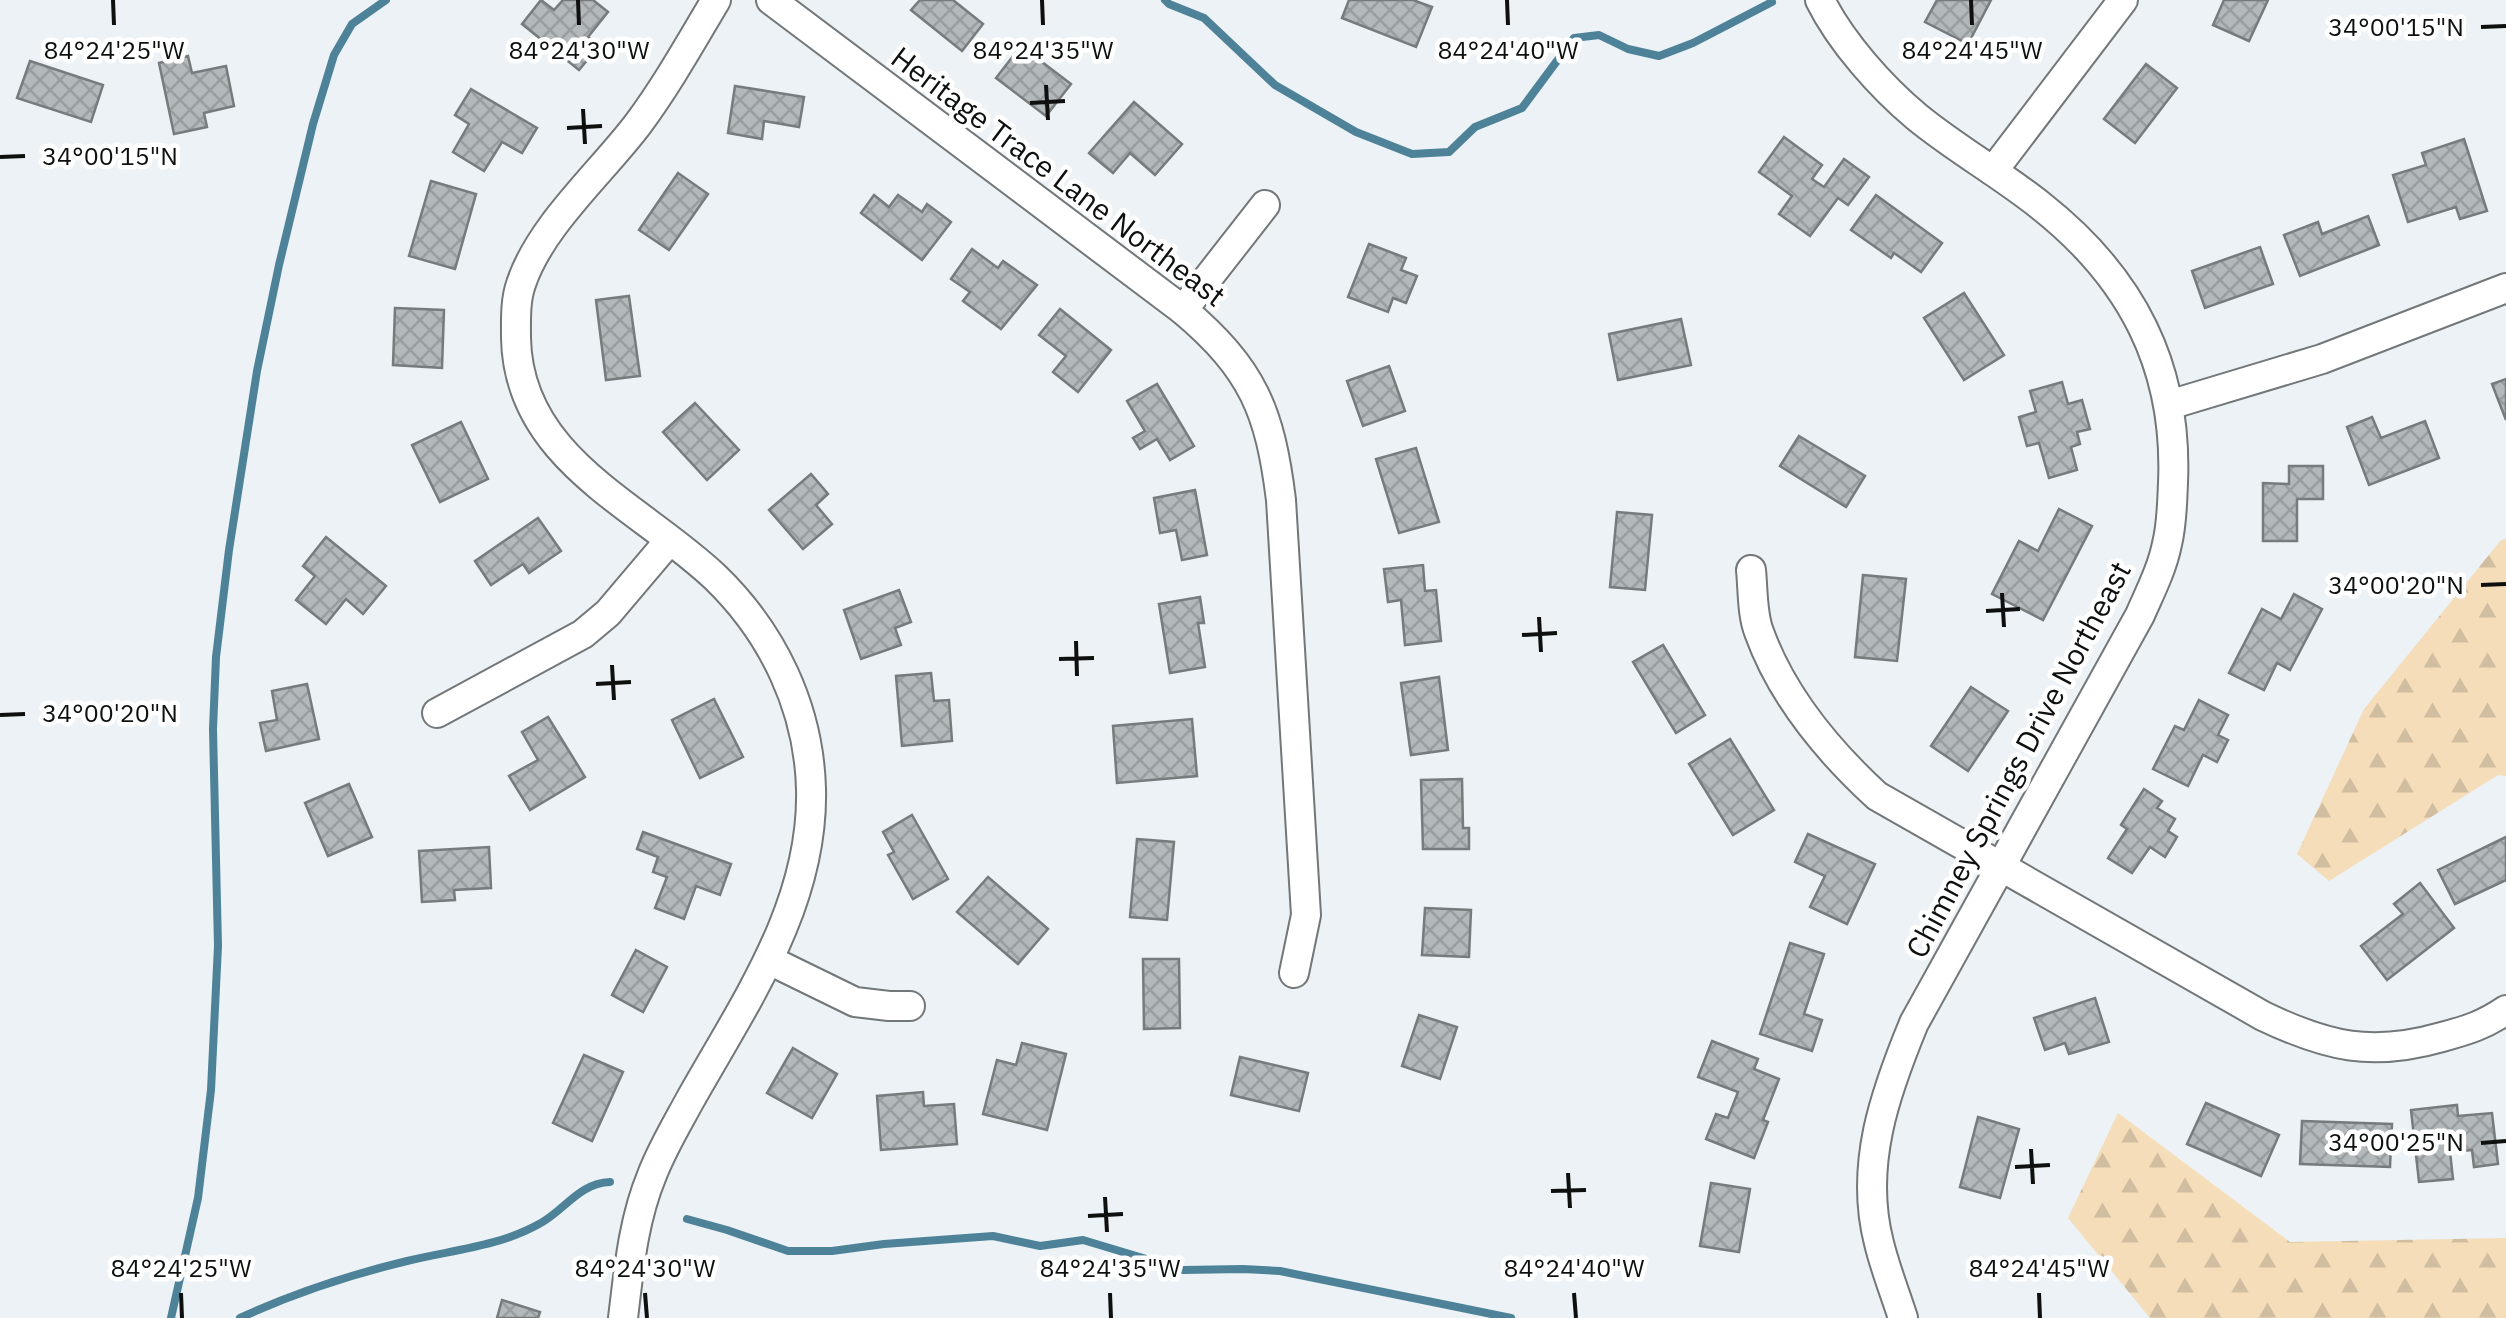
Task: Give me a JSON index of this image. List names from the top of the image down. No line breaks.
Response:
{"streets":{"street":["Heritage Trace Lane Northeast","Chimney Springs Drive Northeast"]},"coordinates":["34°00'15\"N","84°24'25\"W","84°24'30\"W","84°24'35\"W","84°24'40\"W","84°24'45\"W","34°00'20\"N","34°00'25\"N"]}
